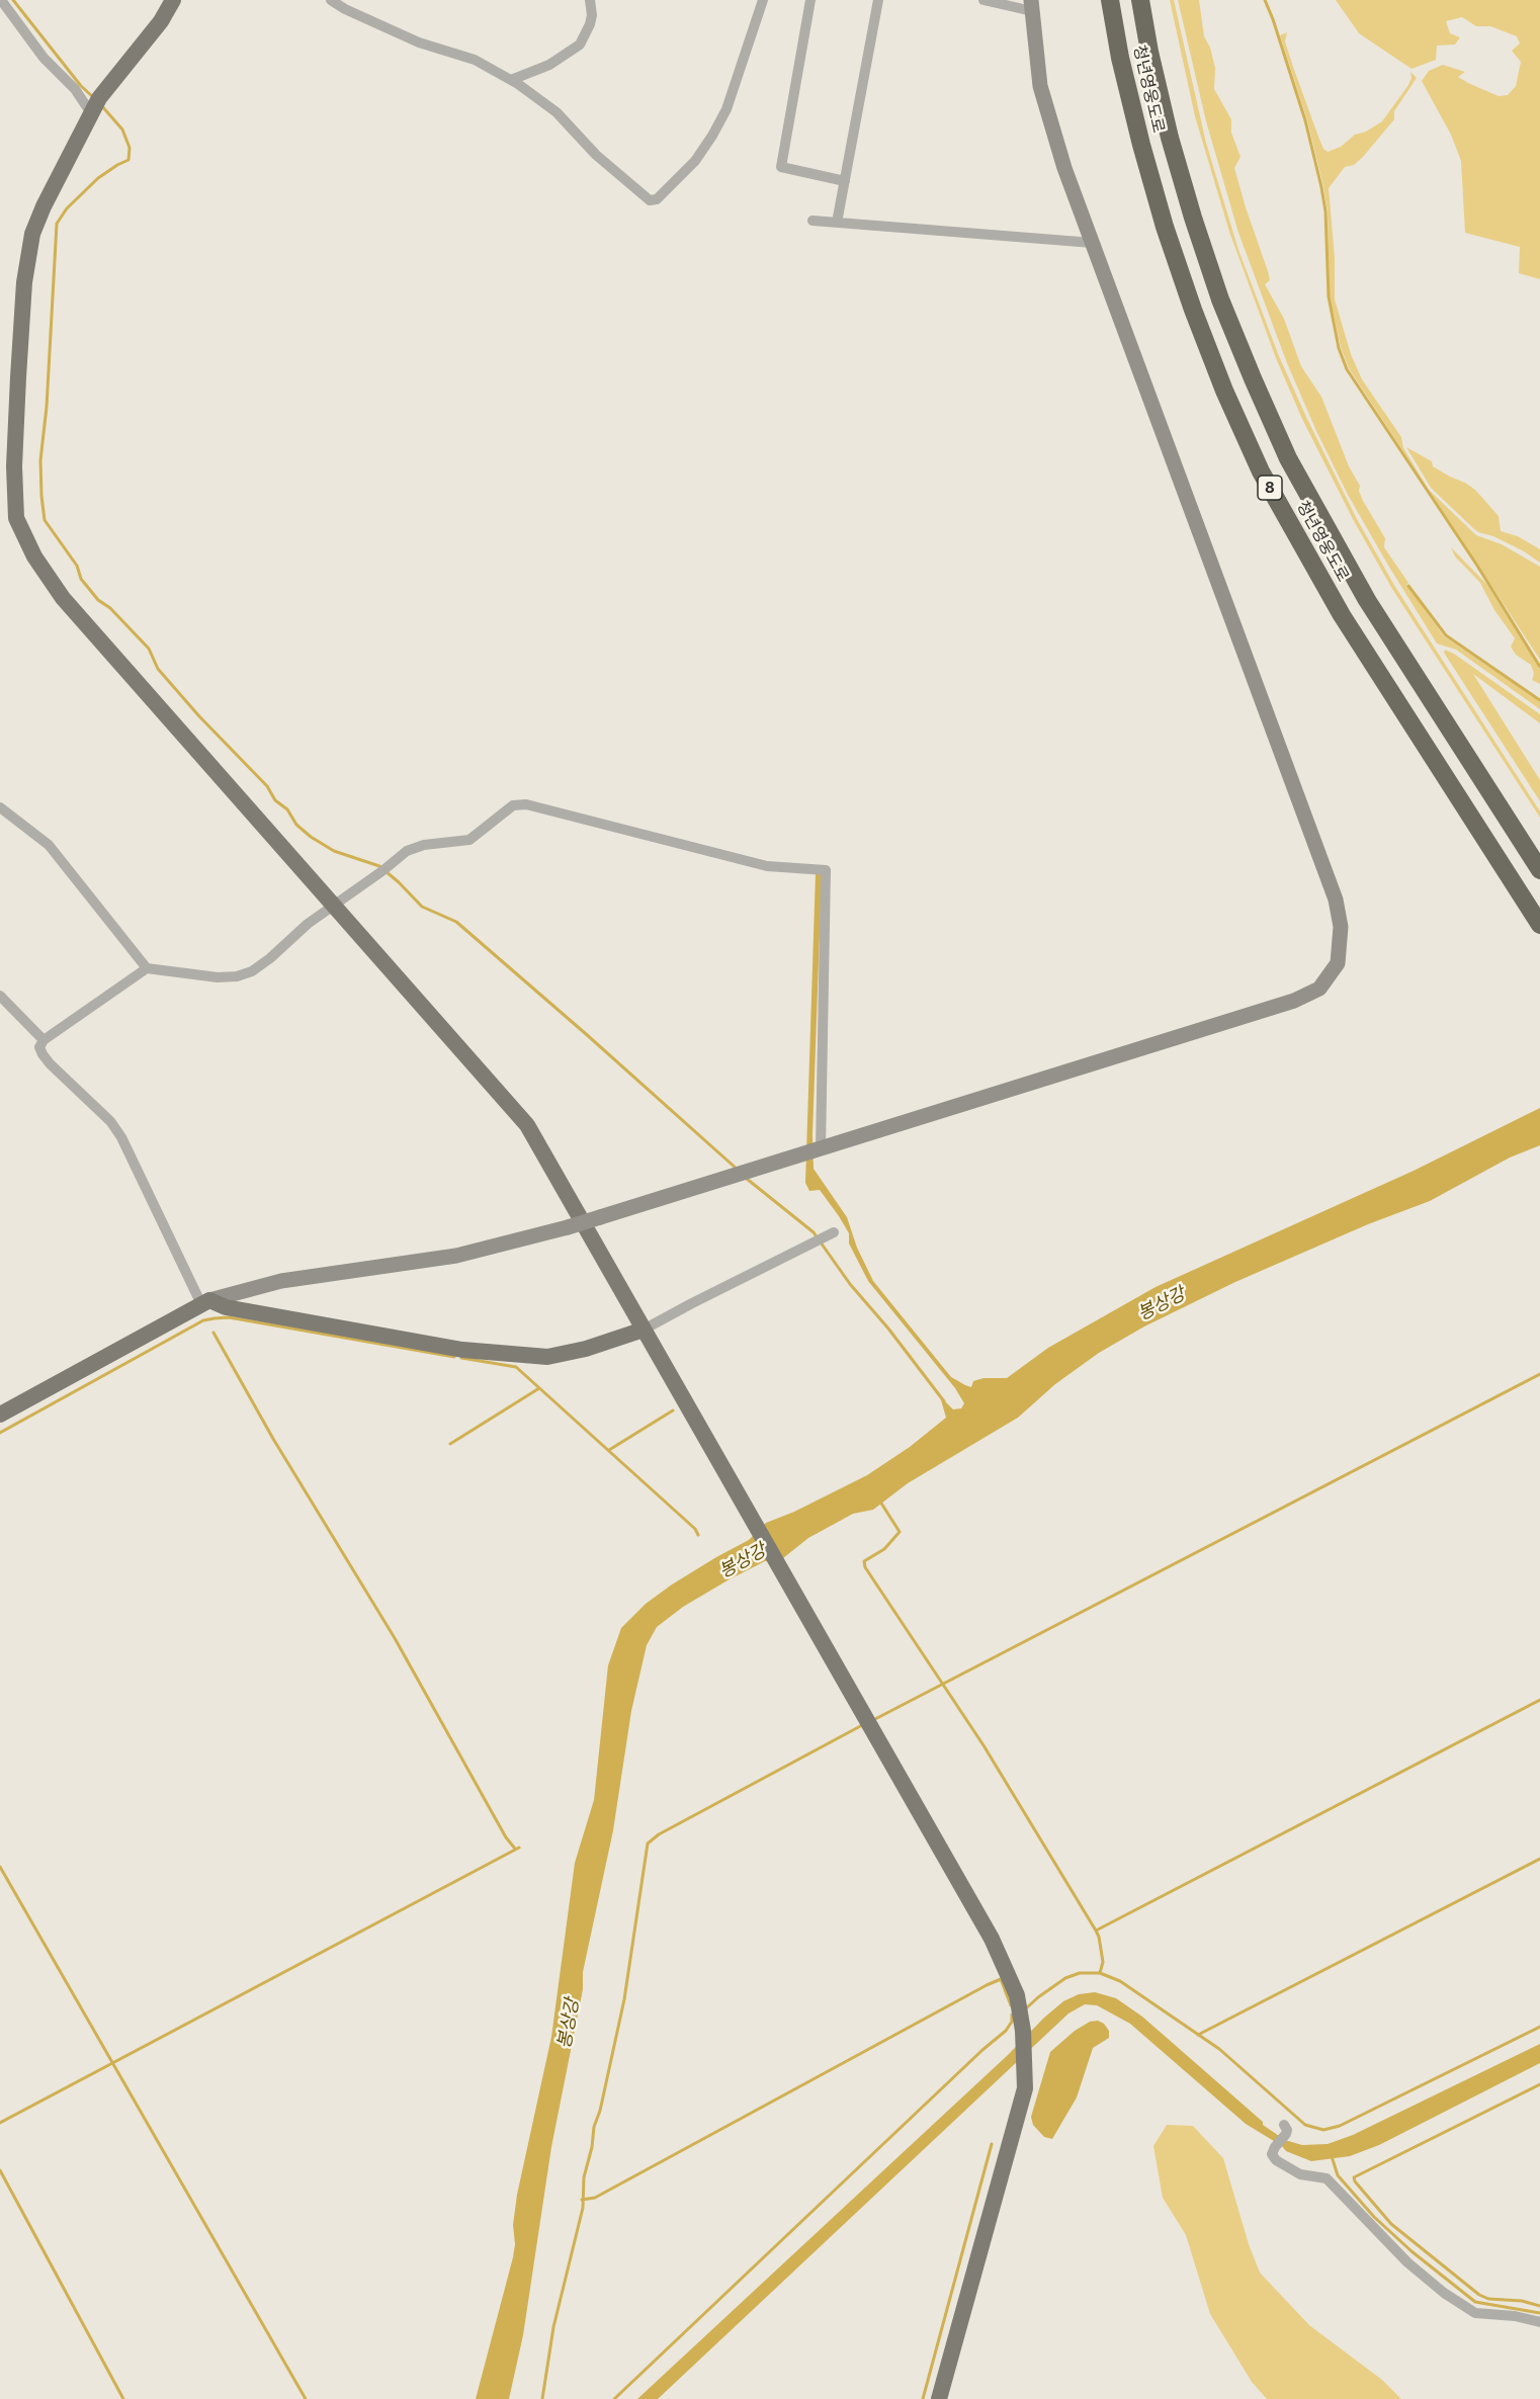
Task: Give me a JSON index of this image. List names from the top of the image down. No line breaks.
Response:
{"streets":{"highway":["청년영웅도로","8"]},"water":["봉상강"]}
